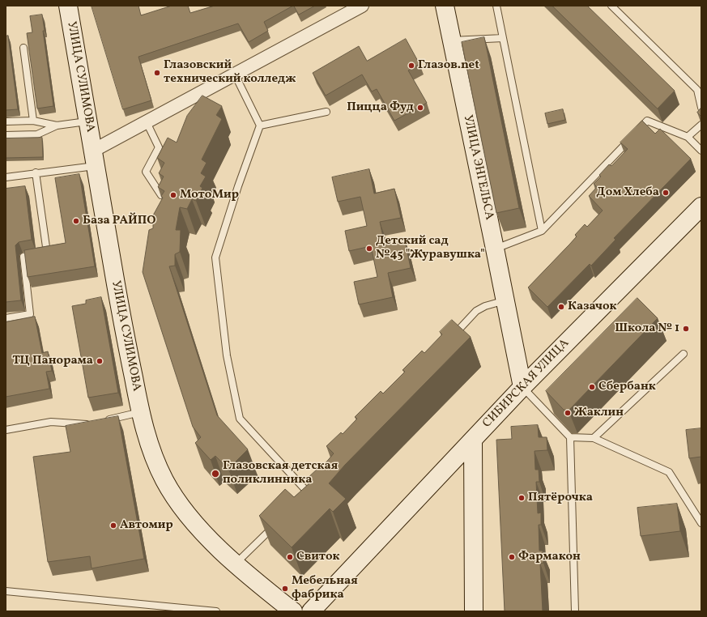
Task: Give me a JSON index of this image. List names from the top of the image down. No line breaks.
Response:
{"streets":{"main road":["УЛИЦА СУЛИМОВА","УЛИЦА ЭНГЕЛЬСА","СИБИРСКАЯ УЛИЦА"]},"crossings":[["УЛИЦА ЭНГЕЛЬСА","СИБИРСКАЯ УЛИЦА"]],"places":["Глазов.net","Глазовский технический колледж","Пицца Фуд","Дом Хлеба","МотоМир","База РАЙПО","Детский сад №45 \"Журавушка\"","Казачок","Школа № 1","ТЦ Панорама","Сбербанк","Жаклин","Глазовская детская поликлинника","Пятёрочка","Автомир","Свиток","Фармакон","Мебельная фабрика"]}
